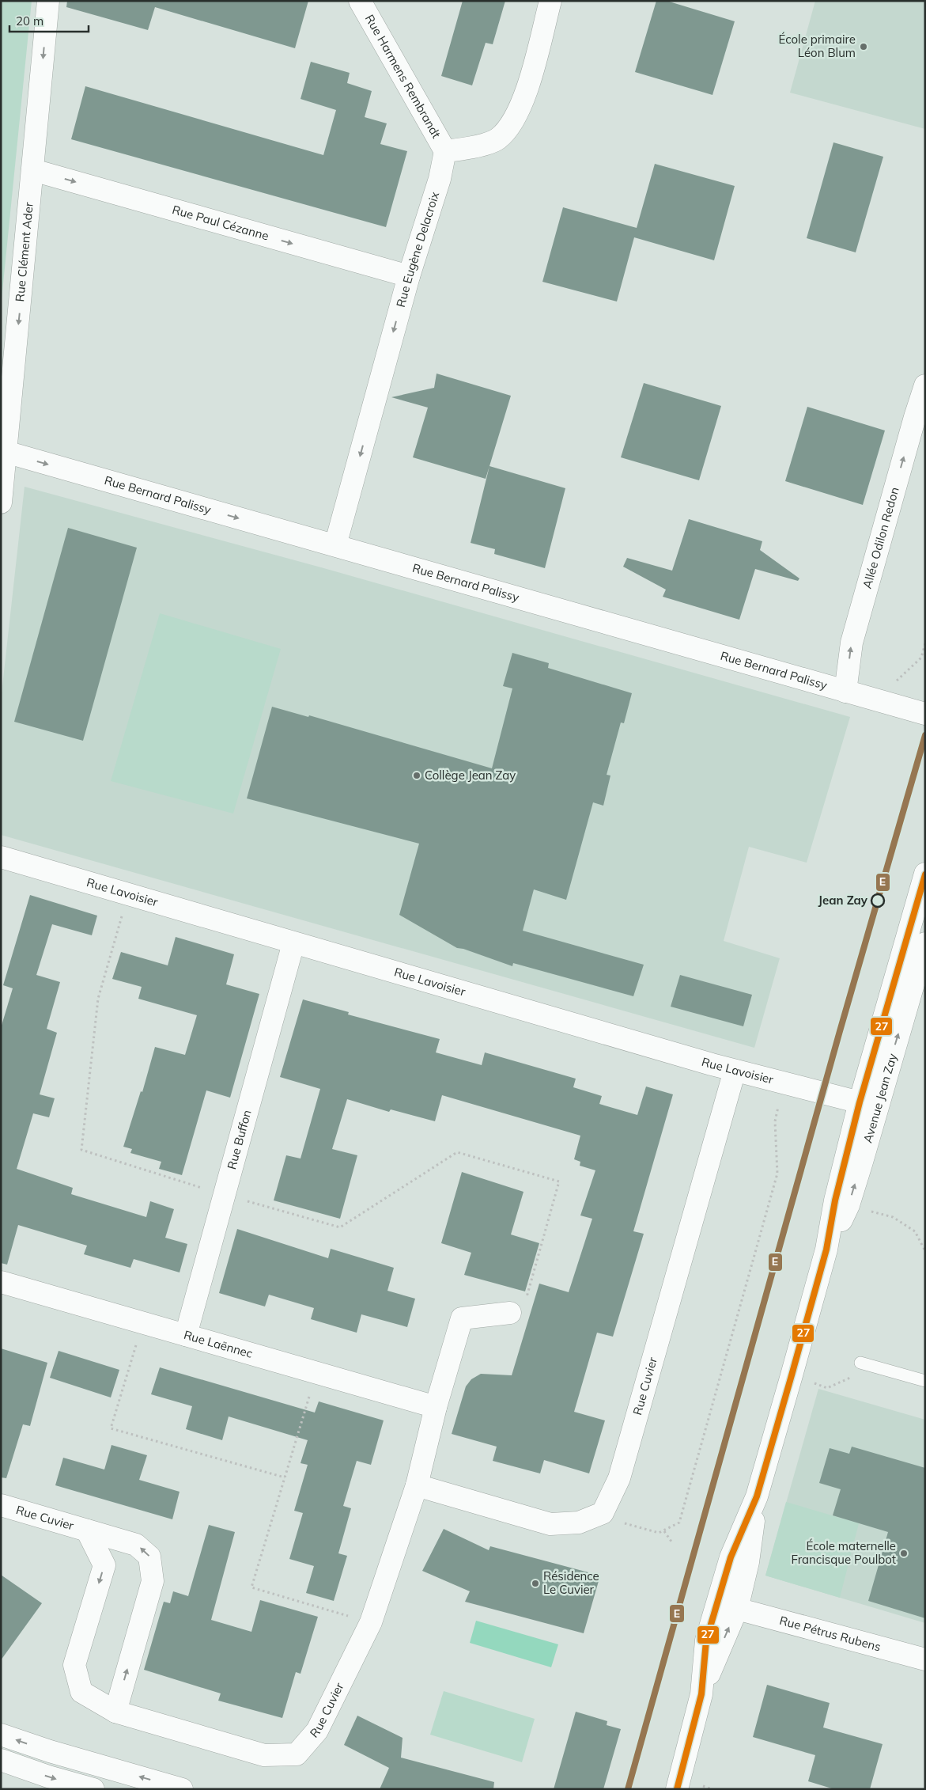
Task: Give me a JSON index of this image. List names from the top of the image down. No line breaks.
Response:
{"streets":{"street":["Rue Harmens Rembrandt","Rue Paul Cézanne","Rue Eugène Delacroix","Rue Clément Ader","Rue Bernard Palissy","Allée Odilon Redon","Rue Lavoisier","Avenue Jean Zay","Rue Buffon","Rue Laënnec","Rue Cuvier","Rue Pétrus Rubens"]},"crossings":[["Rue Harmens Rembrandt","Rue Eugène Delacroix"],["Rue Paul Cézanne","Rue Eugène Delacroix"],["Rue Paul Cézanne","Rue Clément Ader"],["Rue Eugène Delacroix","Rue Bernard Palissy"],["Rue Clément Ader","Rue Bernard Palissy"],["Rue Bernard Palissy","Allée Odilon Redon"],["Rue Lavoisier","Avenue Jean Zay"],["Rue Lavoisier","Rue Buffon"],["Rue Lavoisier","Rue Cuvier"],["Avenue Jean Zay","Rue Pétrus Rubens"],["Rue Buffon","Rue Laënnec"],["Rue Laënnec","Rue Cuvier"]],"one_way":["Rue Paul Cézanne","Rue Eugène Delacroix","Rue Clément Ader","Rue Bernard Palissy","Allée Odilon Redon"],"places":["École primaire Léon Blum","Collège Jean Zay","Jean Zay","École maternelle Francisque Poulbot","Résidence Le Cuvier"],"lines":["transit line E","transit line 27"],"scale_bar":"20 m"}
